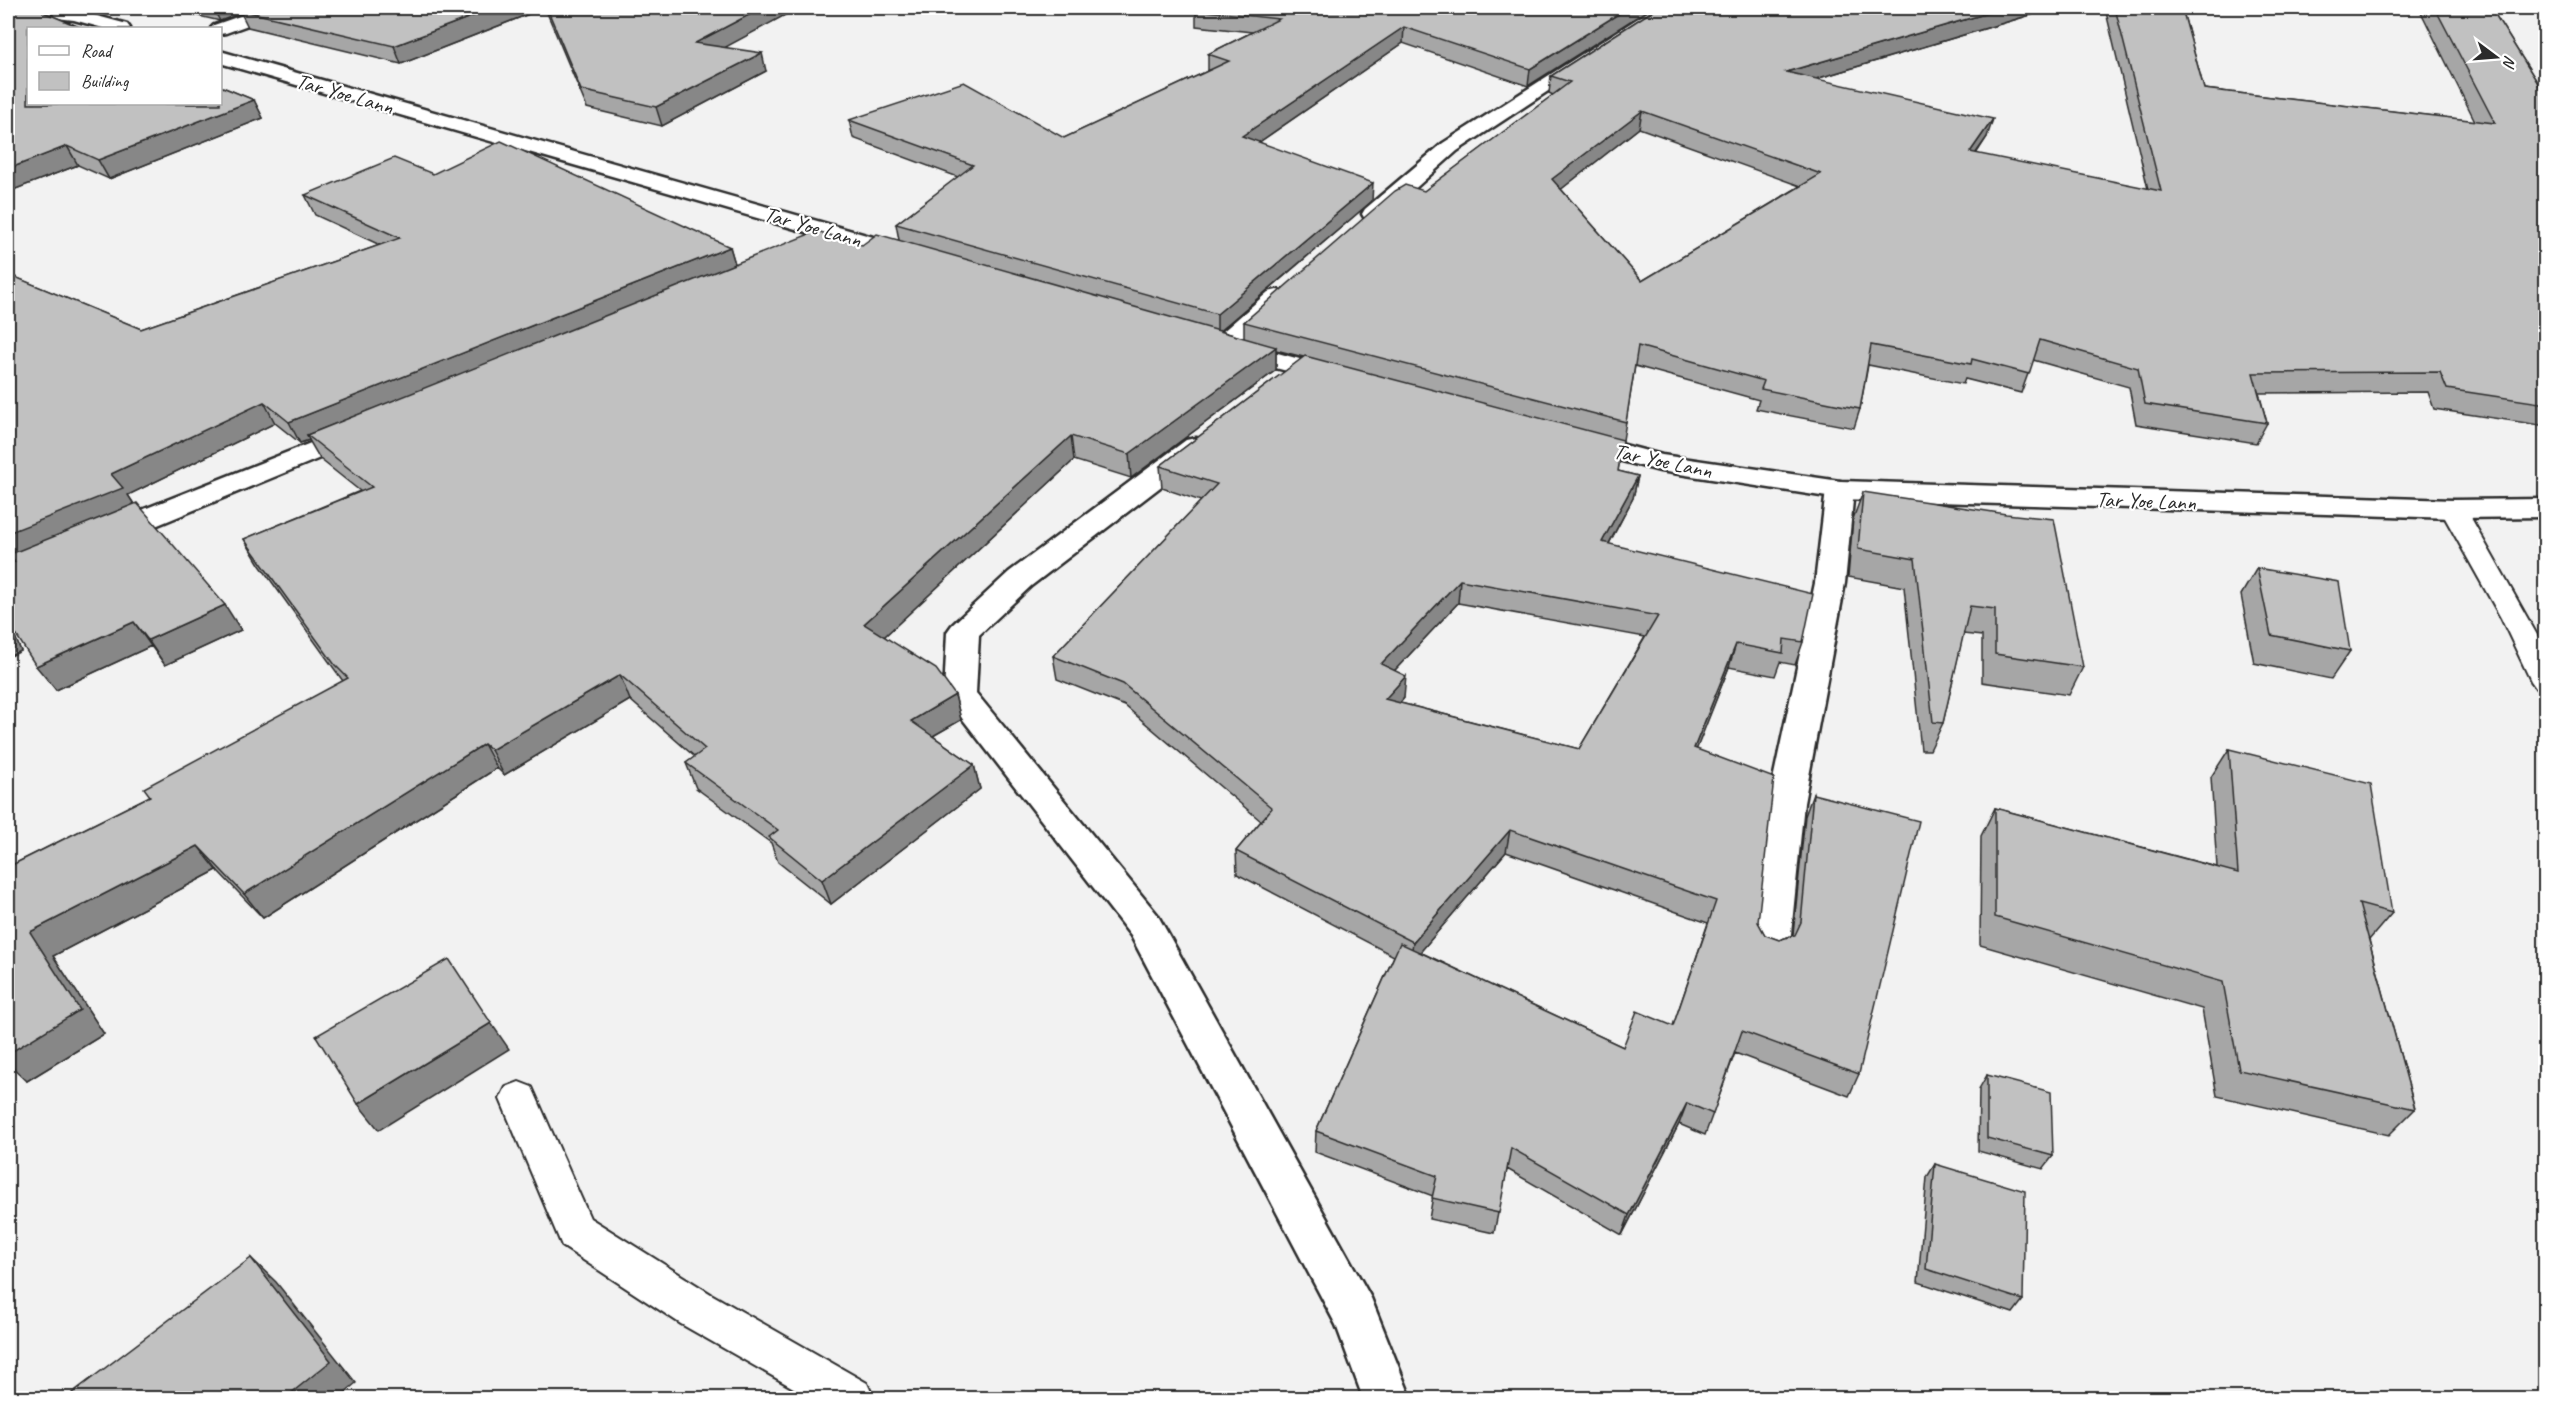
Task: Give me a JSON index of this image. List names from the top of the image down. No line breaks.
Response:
{"streets":{"street":["Tar Yoe Lann"]},"legend":["Road","Building"],"north":"right"}
